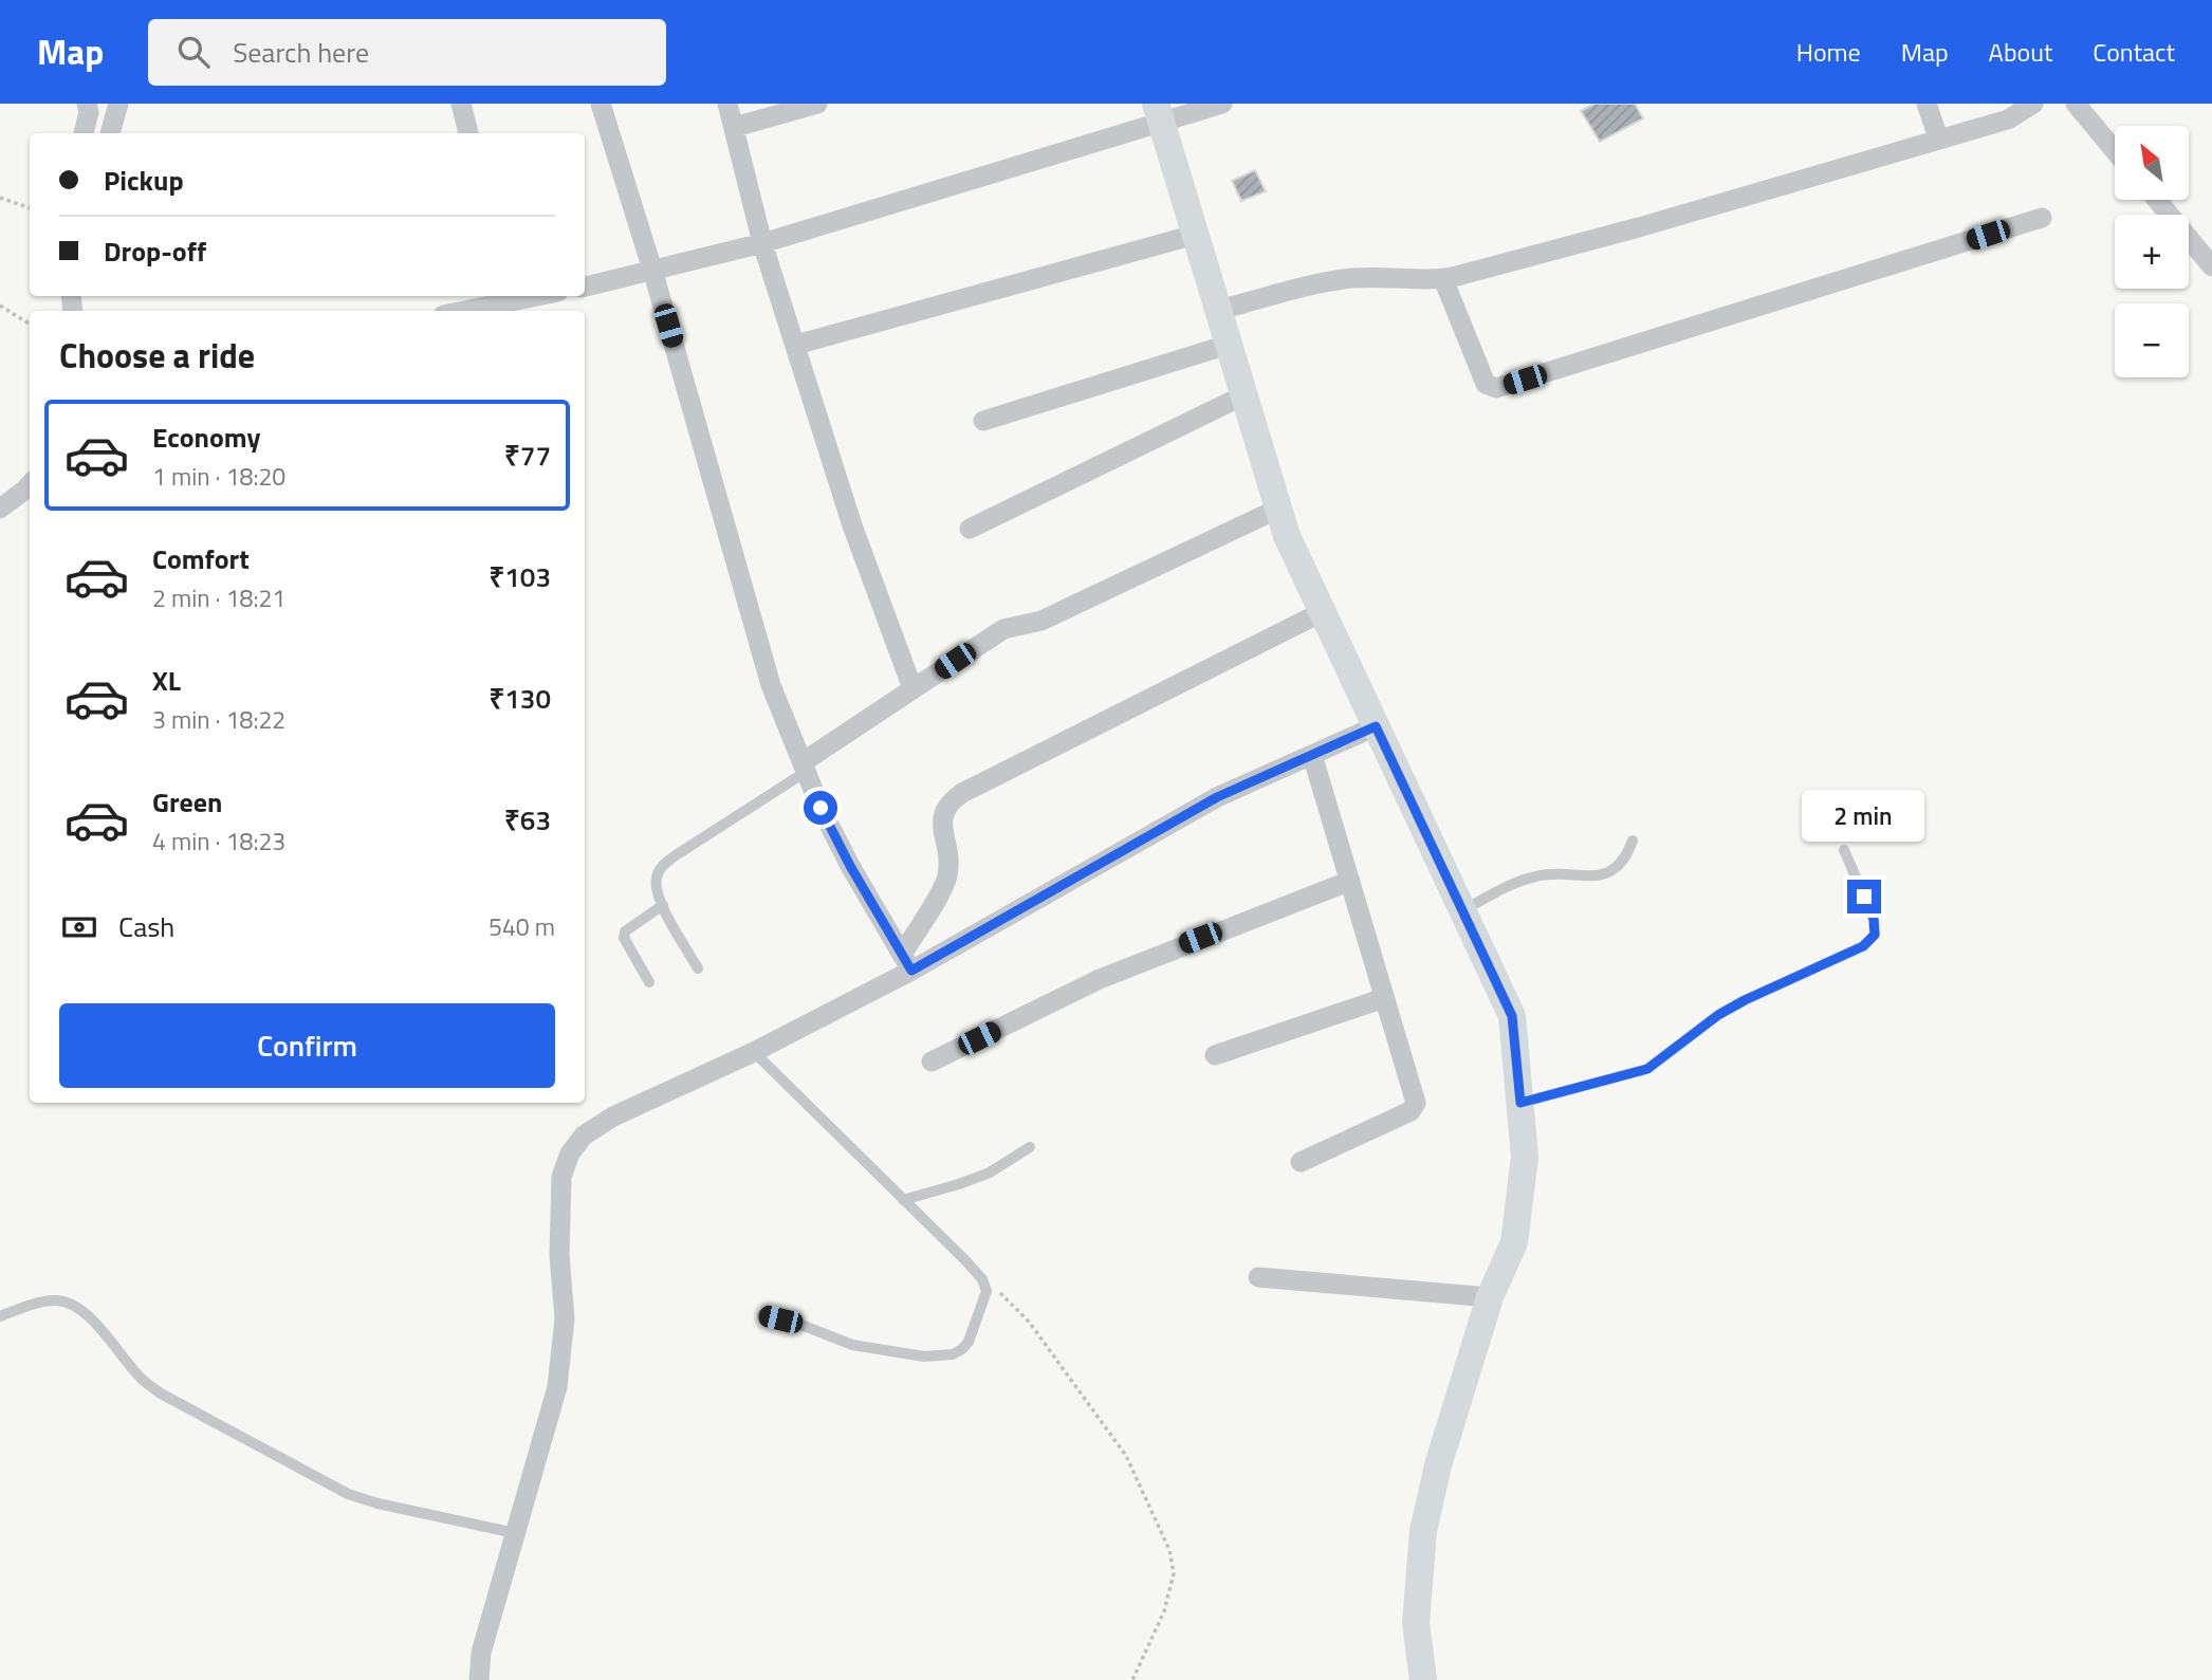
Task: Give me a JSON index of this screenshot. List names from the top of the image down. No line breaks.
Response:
{"north":"top left","page":{"header":"Map","search":"Search here","nav":["Home","Map","About","Contact"],"map_buttons":["+","−"],"banner":["Pickup","Drop-off"],"heading":"Choose a ride","list":[{"name":"Economy","note":"1 min · 18:20","value":"₹77"},{"name":"Comfort","note":"2 min · 18:21","value":"₹103"},{"name":"XL","note":"3 min · 18:22","value":"₹130"},{"name":"Green","note":"4 min · 18:23","value":"₹63"}],"bubble":"2 min","pay":["Cash","540 m"],"buttons":"Confirm"}}
